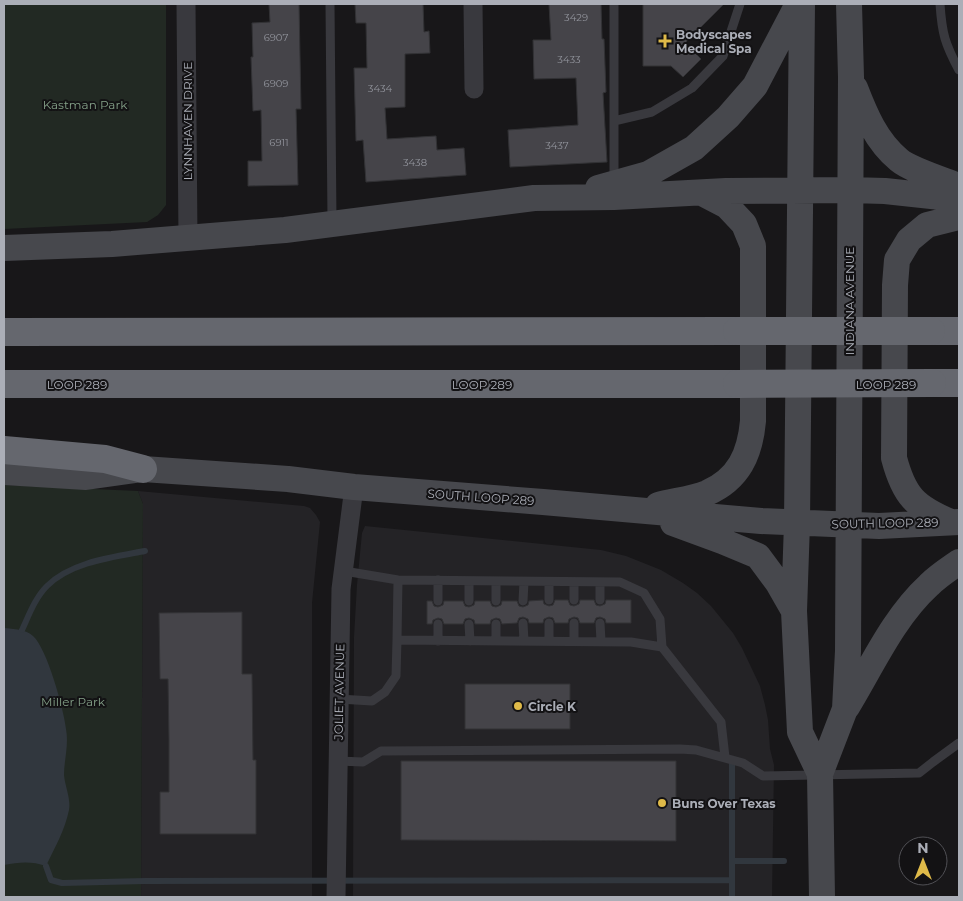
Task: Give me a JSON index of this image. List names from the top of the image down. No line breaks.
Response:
{"streets":{"highway":["LOOP 289"],"main road":["INDIANA AVENUE","SOUTH LOOP 289"],"street":["LYNNHAVEN DRIVE","JOLIET AVENUE"]},"crossings":[["INDIANA AVENUE","SOUTH LOOP 289"],["SOUTH LOOP 289","JOLIET AVENUE"]],"parks":["Kastman Park","Miller Park"],"places":{"health":["Bodyscapes Medical Spa"],"other":["Circle K","Buns Over Texas"]},"house_numbers":["3429","6907","3433","6909","3434","6911","3437","3438"],"north":"top"}
